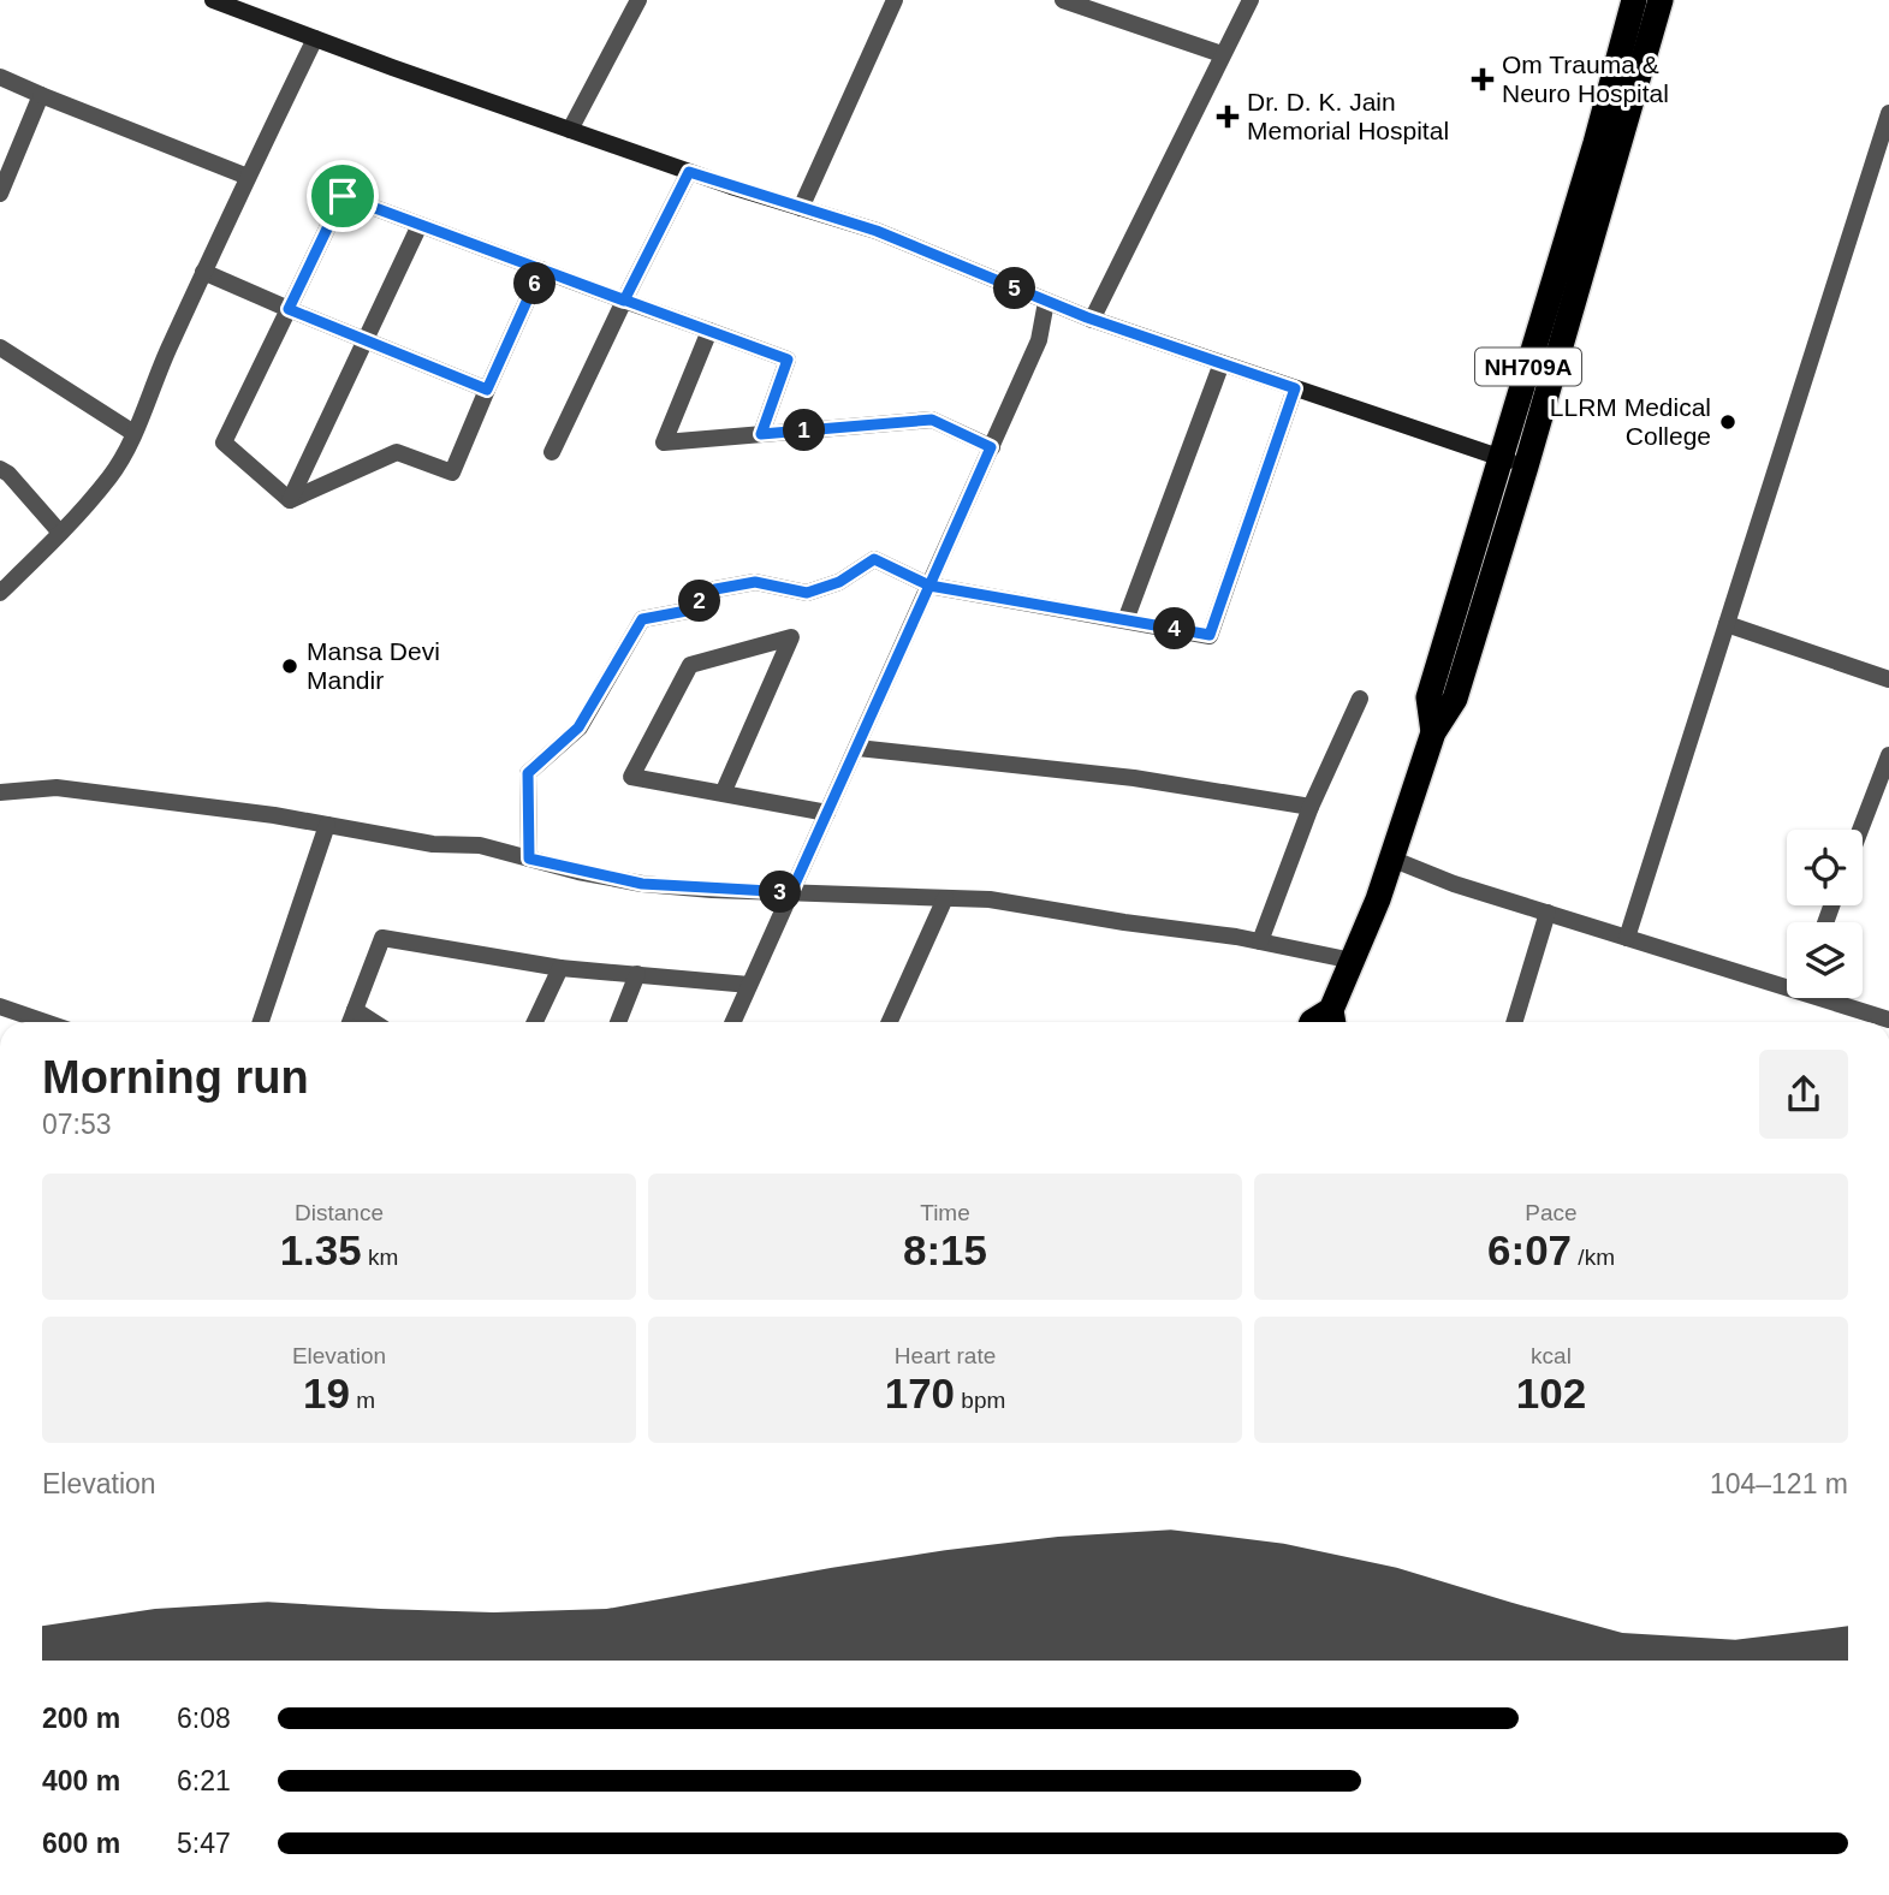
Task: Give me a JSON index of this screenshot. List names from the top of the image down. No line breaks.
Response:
{"streets":{"highway":["NH709A"]},"places":{"health":["Om Trauma & Neuro Hospital","Dr. D. K. Jain Memorial Hospital"],"other":["LLRM Medical College","Mansa Devi Mandir"]},"page":{"pins":["6","5","1","2","4","3"],"heading":["Morning run","07:53"],"stats":[["Distance","1.35 km"],["Time","8:15"],["Pace","6:07 /km"],["Elevation","19 m"],["Heart rate","170 bpm"],["kcal","102"]],"chart":["Elevation","104–121 m"],"list":[{"name":"200 m","note":"6:08"},{"name":"400 m","note":"6:21"},{"name":"600 m","note":"5:47"}]}}
